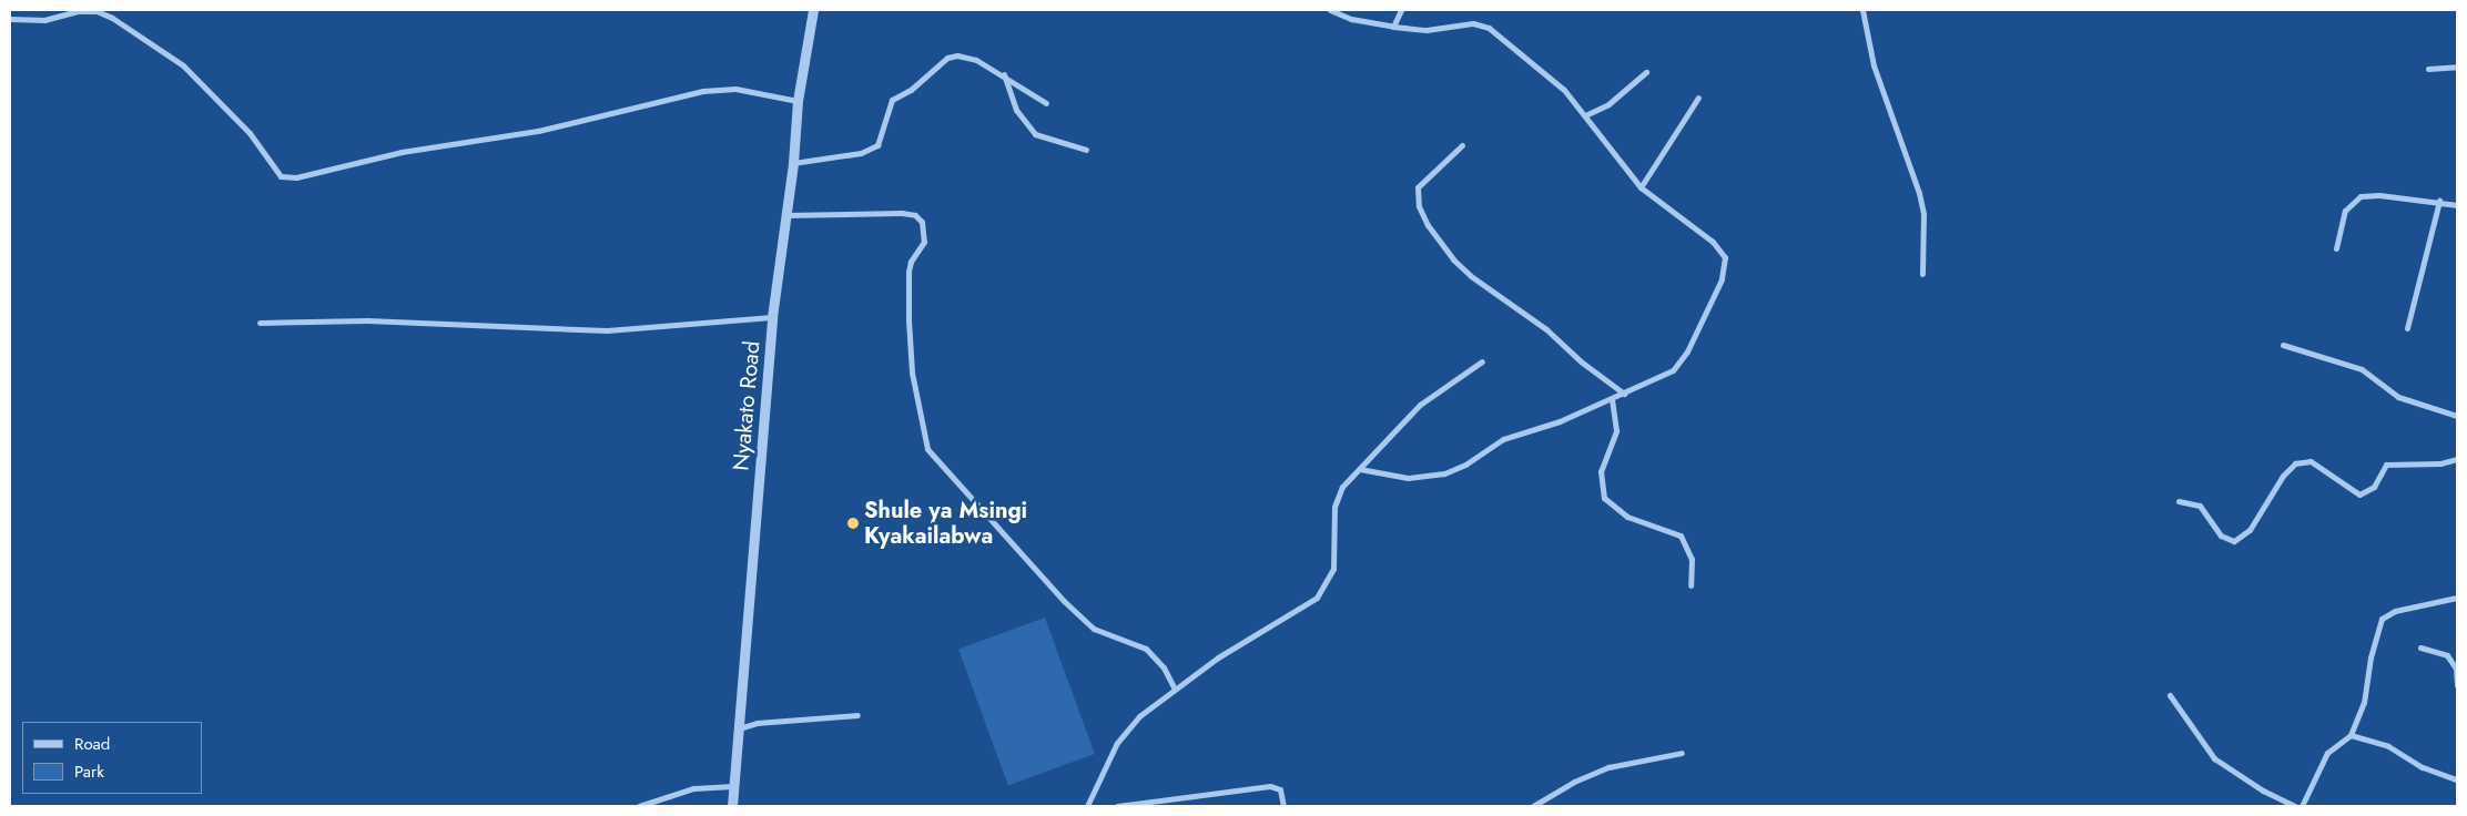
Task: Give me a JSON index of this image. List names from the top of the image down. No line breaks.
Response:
{"streets":{"street":["Nyakato Road"]},"places":["Shule ya Msingi Kyakailabwa"],"legend":["Road","Park"]}
